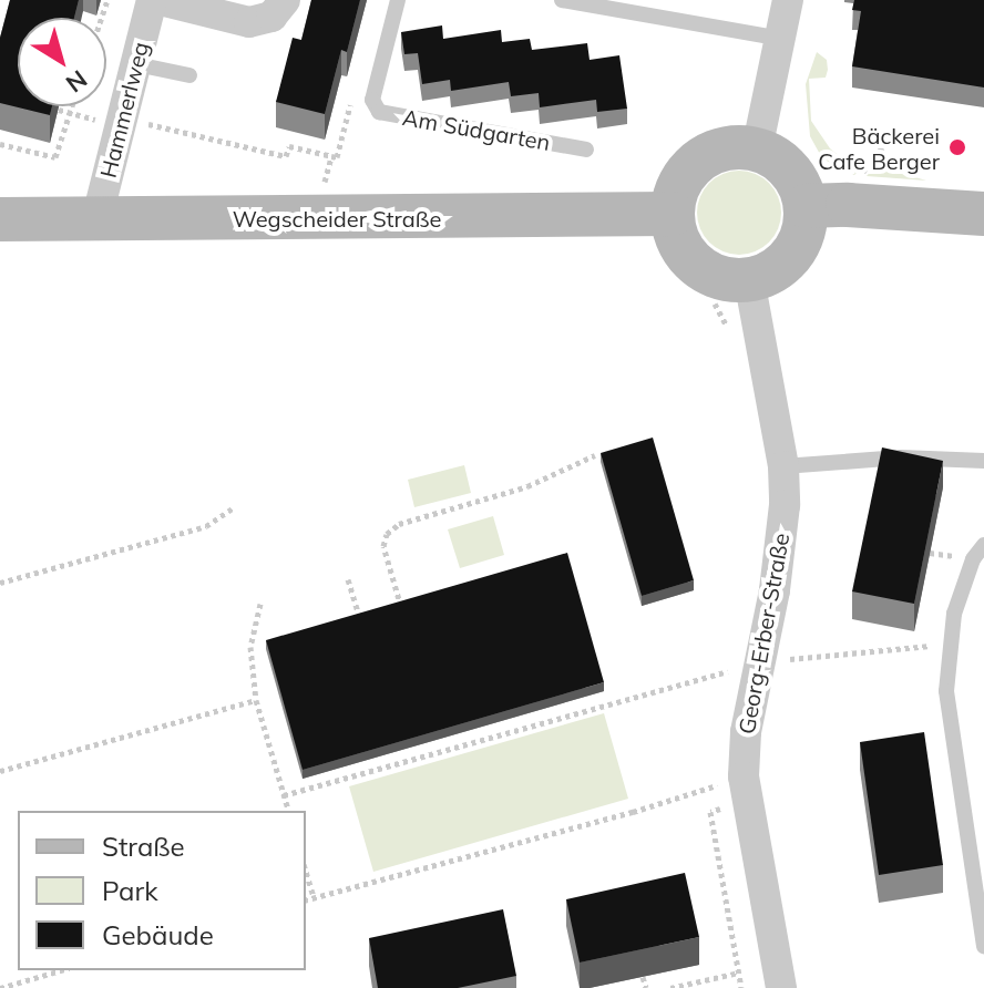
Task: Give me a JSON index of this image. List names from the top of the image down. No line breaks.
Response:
{"streets":{"street":["Hammerlweg","Wegscheider Straße","Georg-Erber-Straße"],"lane":["Am Südgarten"]},"crossings":[["Hammerlweg","Wegscheider Straße"],["Wegscheider Straße","Georg-Erber-Straße"]],"places":["Bäckerei Cafe Berger"],"legend":["Straße","Park","Gebäude"],"north":"bottom right"}
